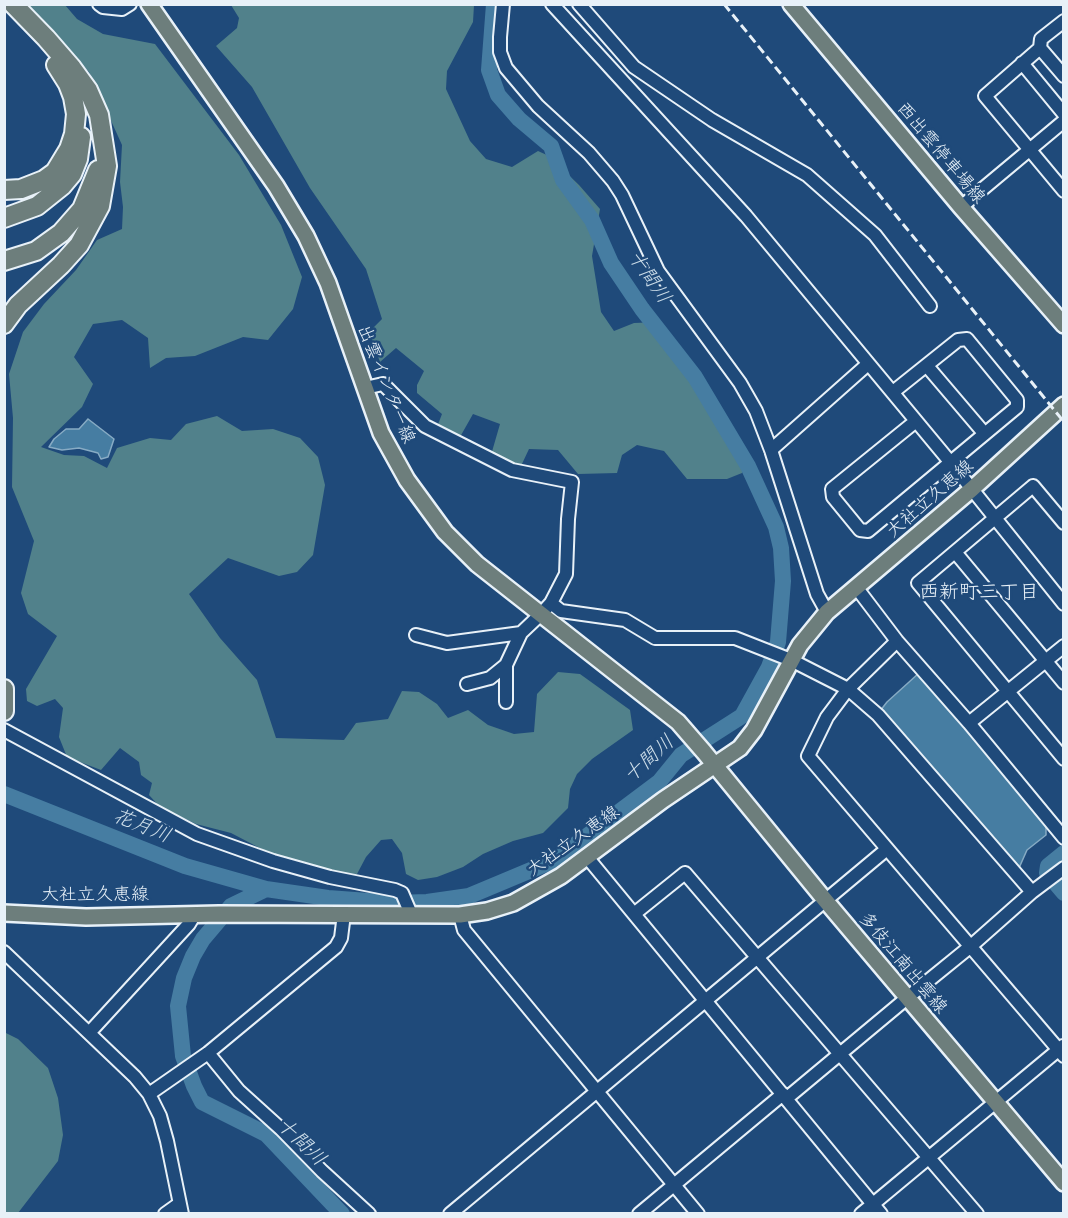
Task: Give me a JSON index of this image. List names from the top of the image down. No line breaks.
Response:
{"streets":{"main road":["西出雲停車場線","出雲インター線","大社立久恵線","多伎江南出雲線"]},"crossings":[["出雲インター線","大社立久恵線"],["出雲インター線","多伎江南出雲線"],["大社立久恵線","多伎江南出雲線"]],"districts":["西新町三丁目"],"water":["十間川","花月川"]}
